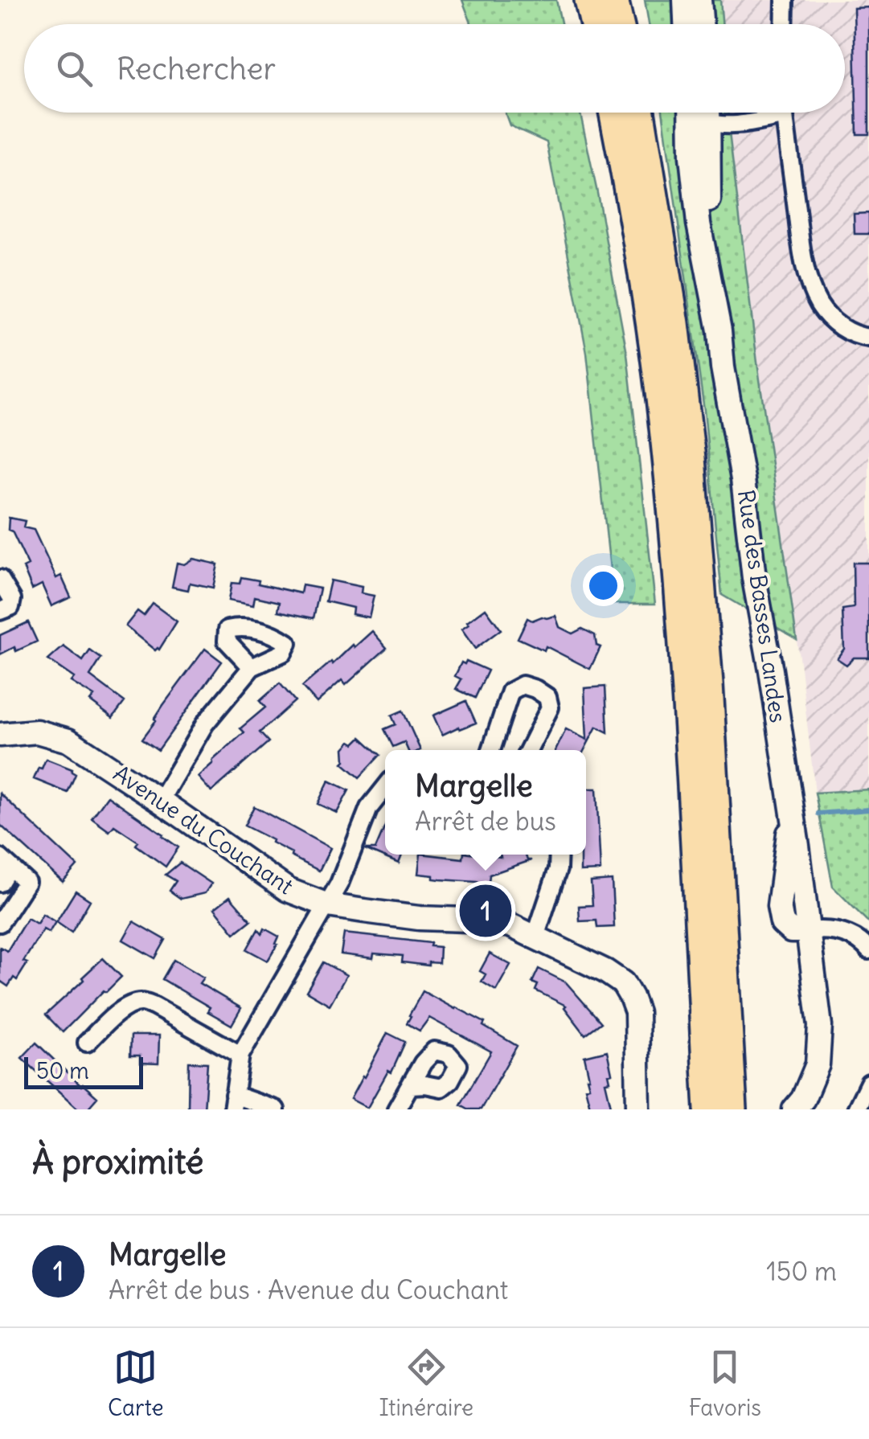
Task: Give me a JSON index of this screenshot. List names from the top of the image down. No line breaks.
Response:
{"streets":{"street":["Rue des Basses Landes","Avenue du Couchant"]},"scale_bar":"50 m","page":{"search":"Rechercher","popup":["Margelle","Arrêt de bus"],"pins":"1","scale":"50 m","heading":"À proximité","list":[{"mark":"1","name":"Margelle","note":"Arrêt de bus · Avenue du Couchant","value":"150 m"}],"nav":["Carte","Itinéraire","Favoris"]}}
